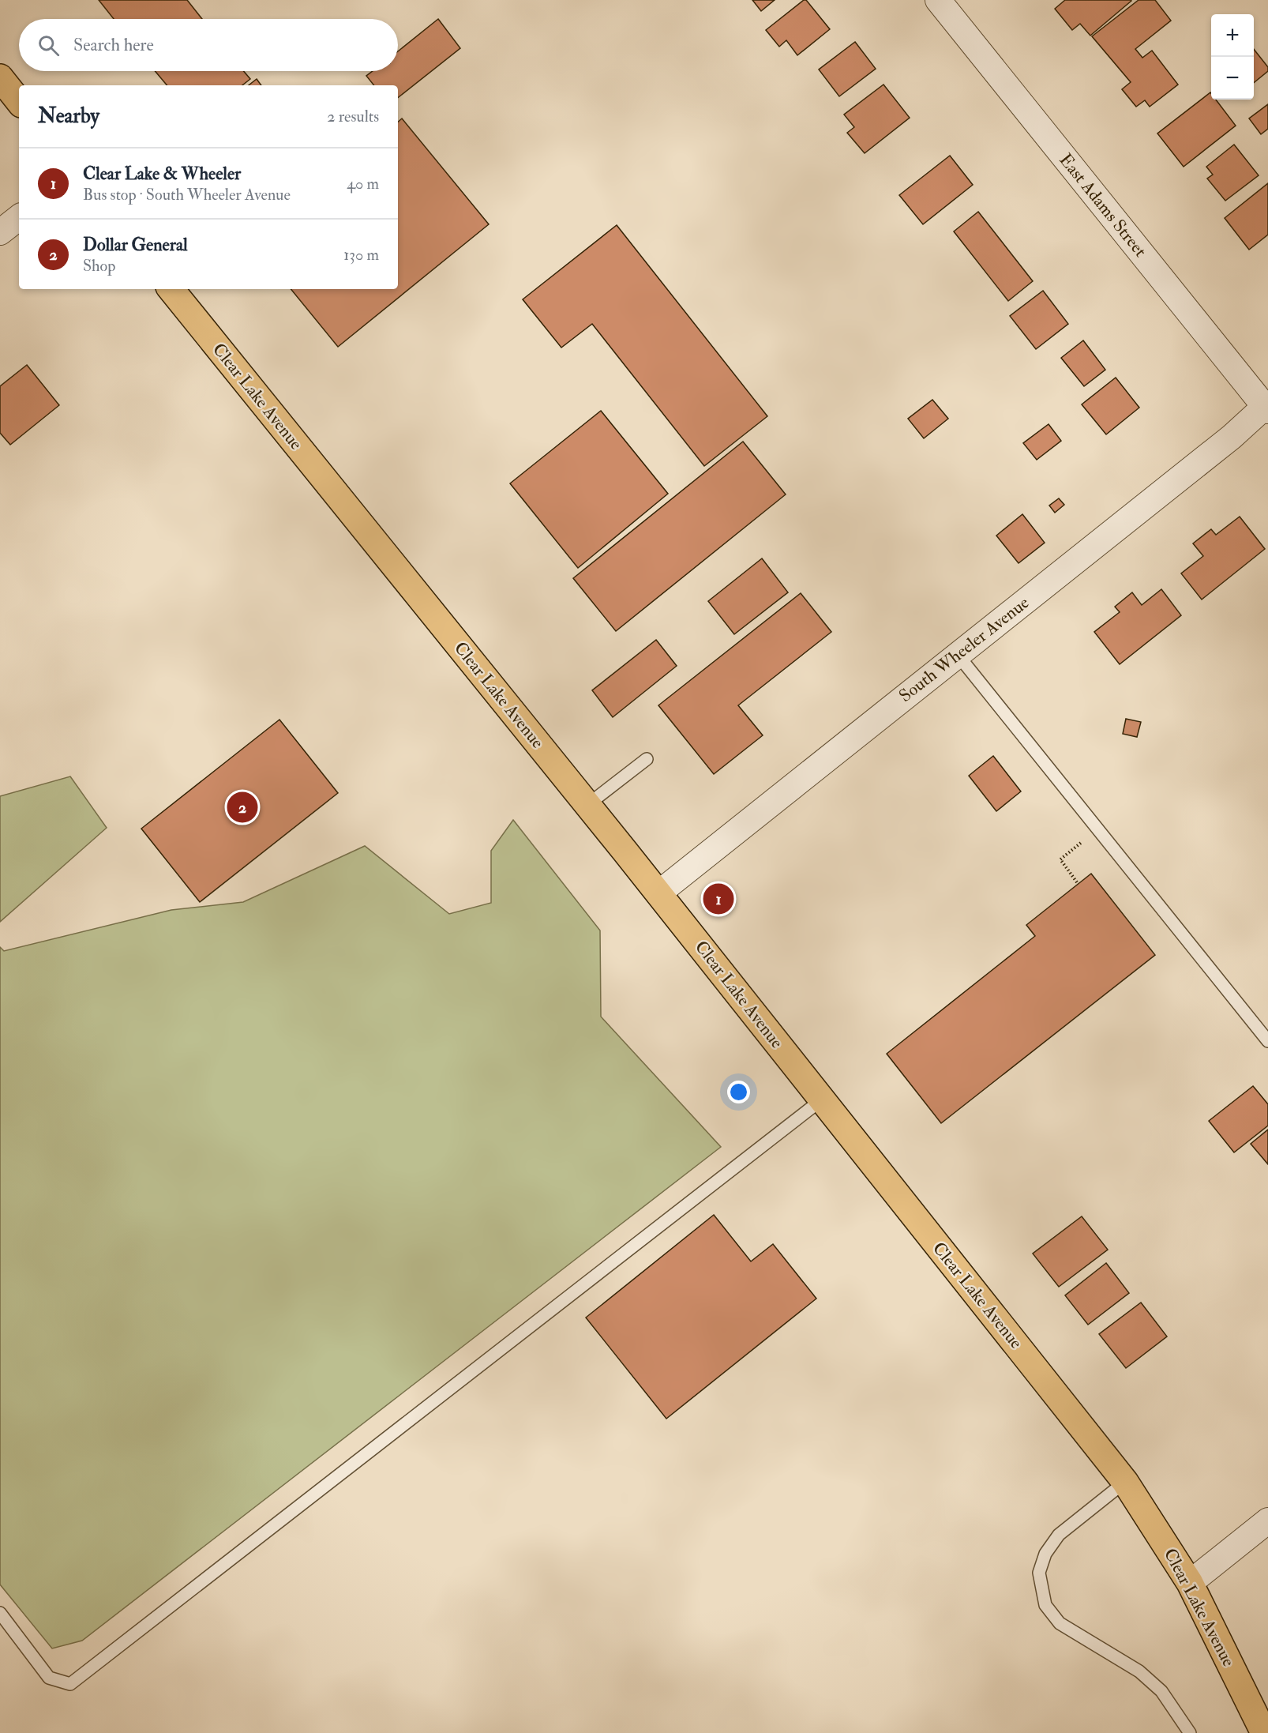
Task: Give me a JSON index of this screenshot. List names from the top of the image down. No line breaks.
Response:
{"streets":{"main road":["Clear Lake Avenue"],"street":["East Adams Street","South Wheeler Avenue"]},"crossings":[["East Adams Street","South Wheeler Avenue"],["Clear Lake Avenue","South Wheeler Avenue"]],"page":{"map_buttons":["+","−"],"search":"Search here","heading":["Nearby","2 results"],"list":[{"mark":"1","name":"Clear Lake & Wheeler","note":"Bus stop · South Wheeler Avenue","value":"40 m"},{"mark":"2","name":"Dollar General","note":"Shop","value":"130 m"}],"pins":["2","1"]}}
